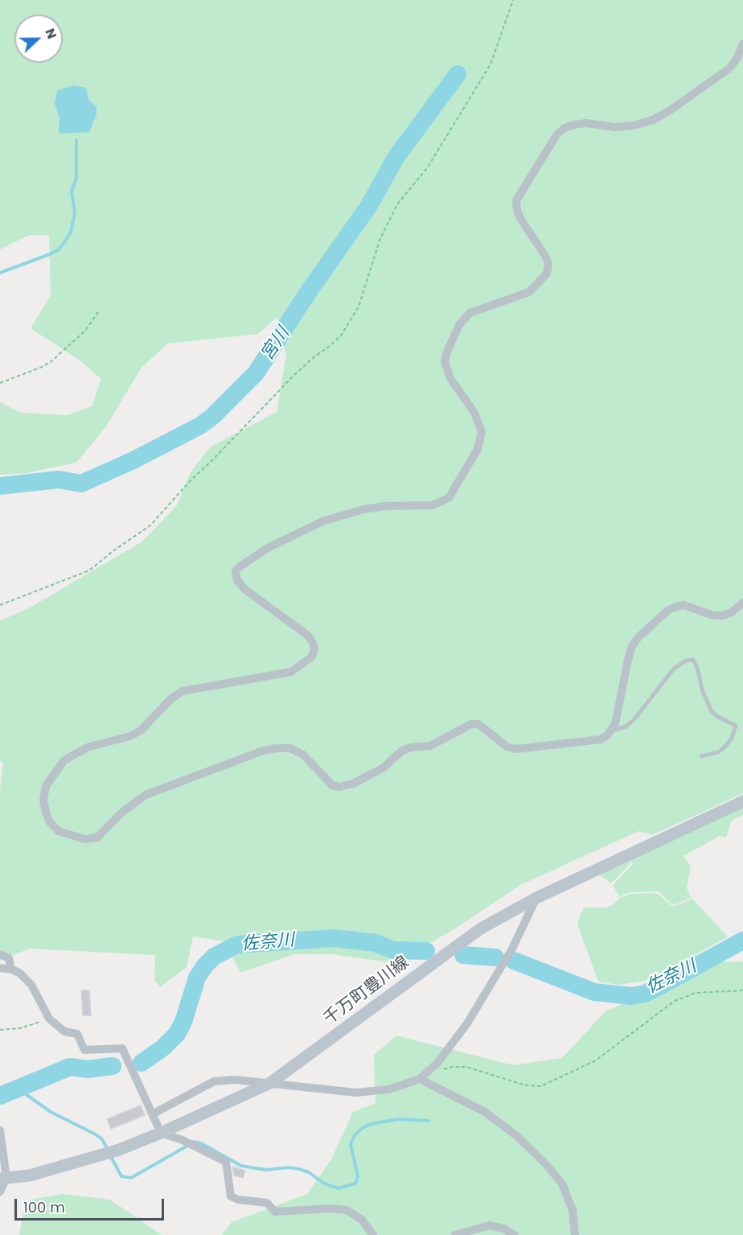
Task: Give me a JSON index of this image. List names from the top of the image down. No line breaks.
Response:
{"streets":{"main road":["千万町豊川線"]},"water":["宮川","佐奈川"],"scale_bar":"100 m","north":"right"}
